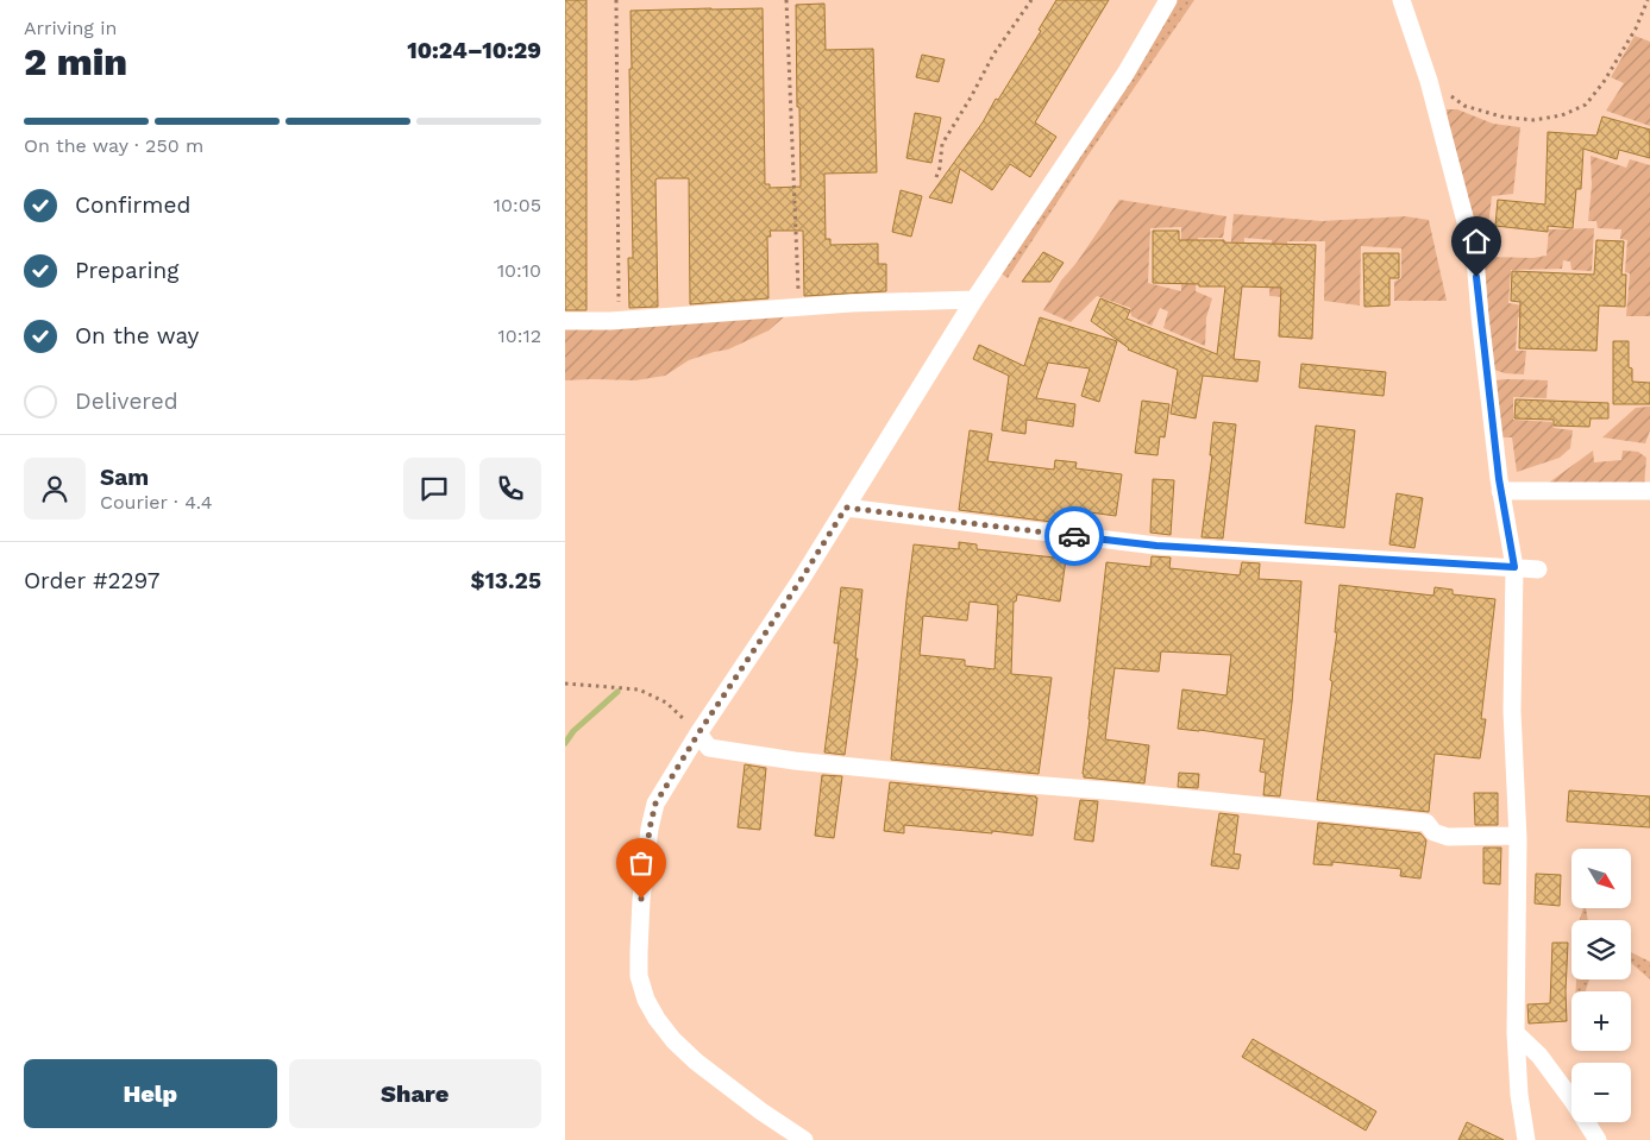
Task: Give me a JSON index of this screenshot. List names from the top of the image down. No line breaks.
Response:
{"north":"bottom right","page":{"heading":["2 min","Arriving in","10:24–10:29"],"panel":["Sam","Courier · 4.4","Order #2297","$13.25"],"bar":"On the way · 250 m","list":[["Confirmed","10:05"],["Preparing","10:10"],["On the way","10:12"],"Delivered"],"map_buttons":["+","−"],"buttons":["Help","Share"]}}
